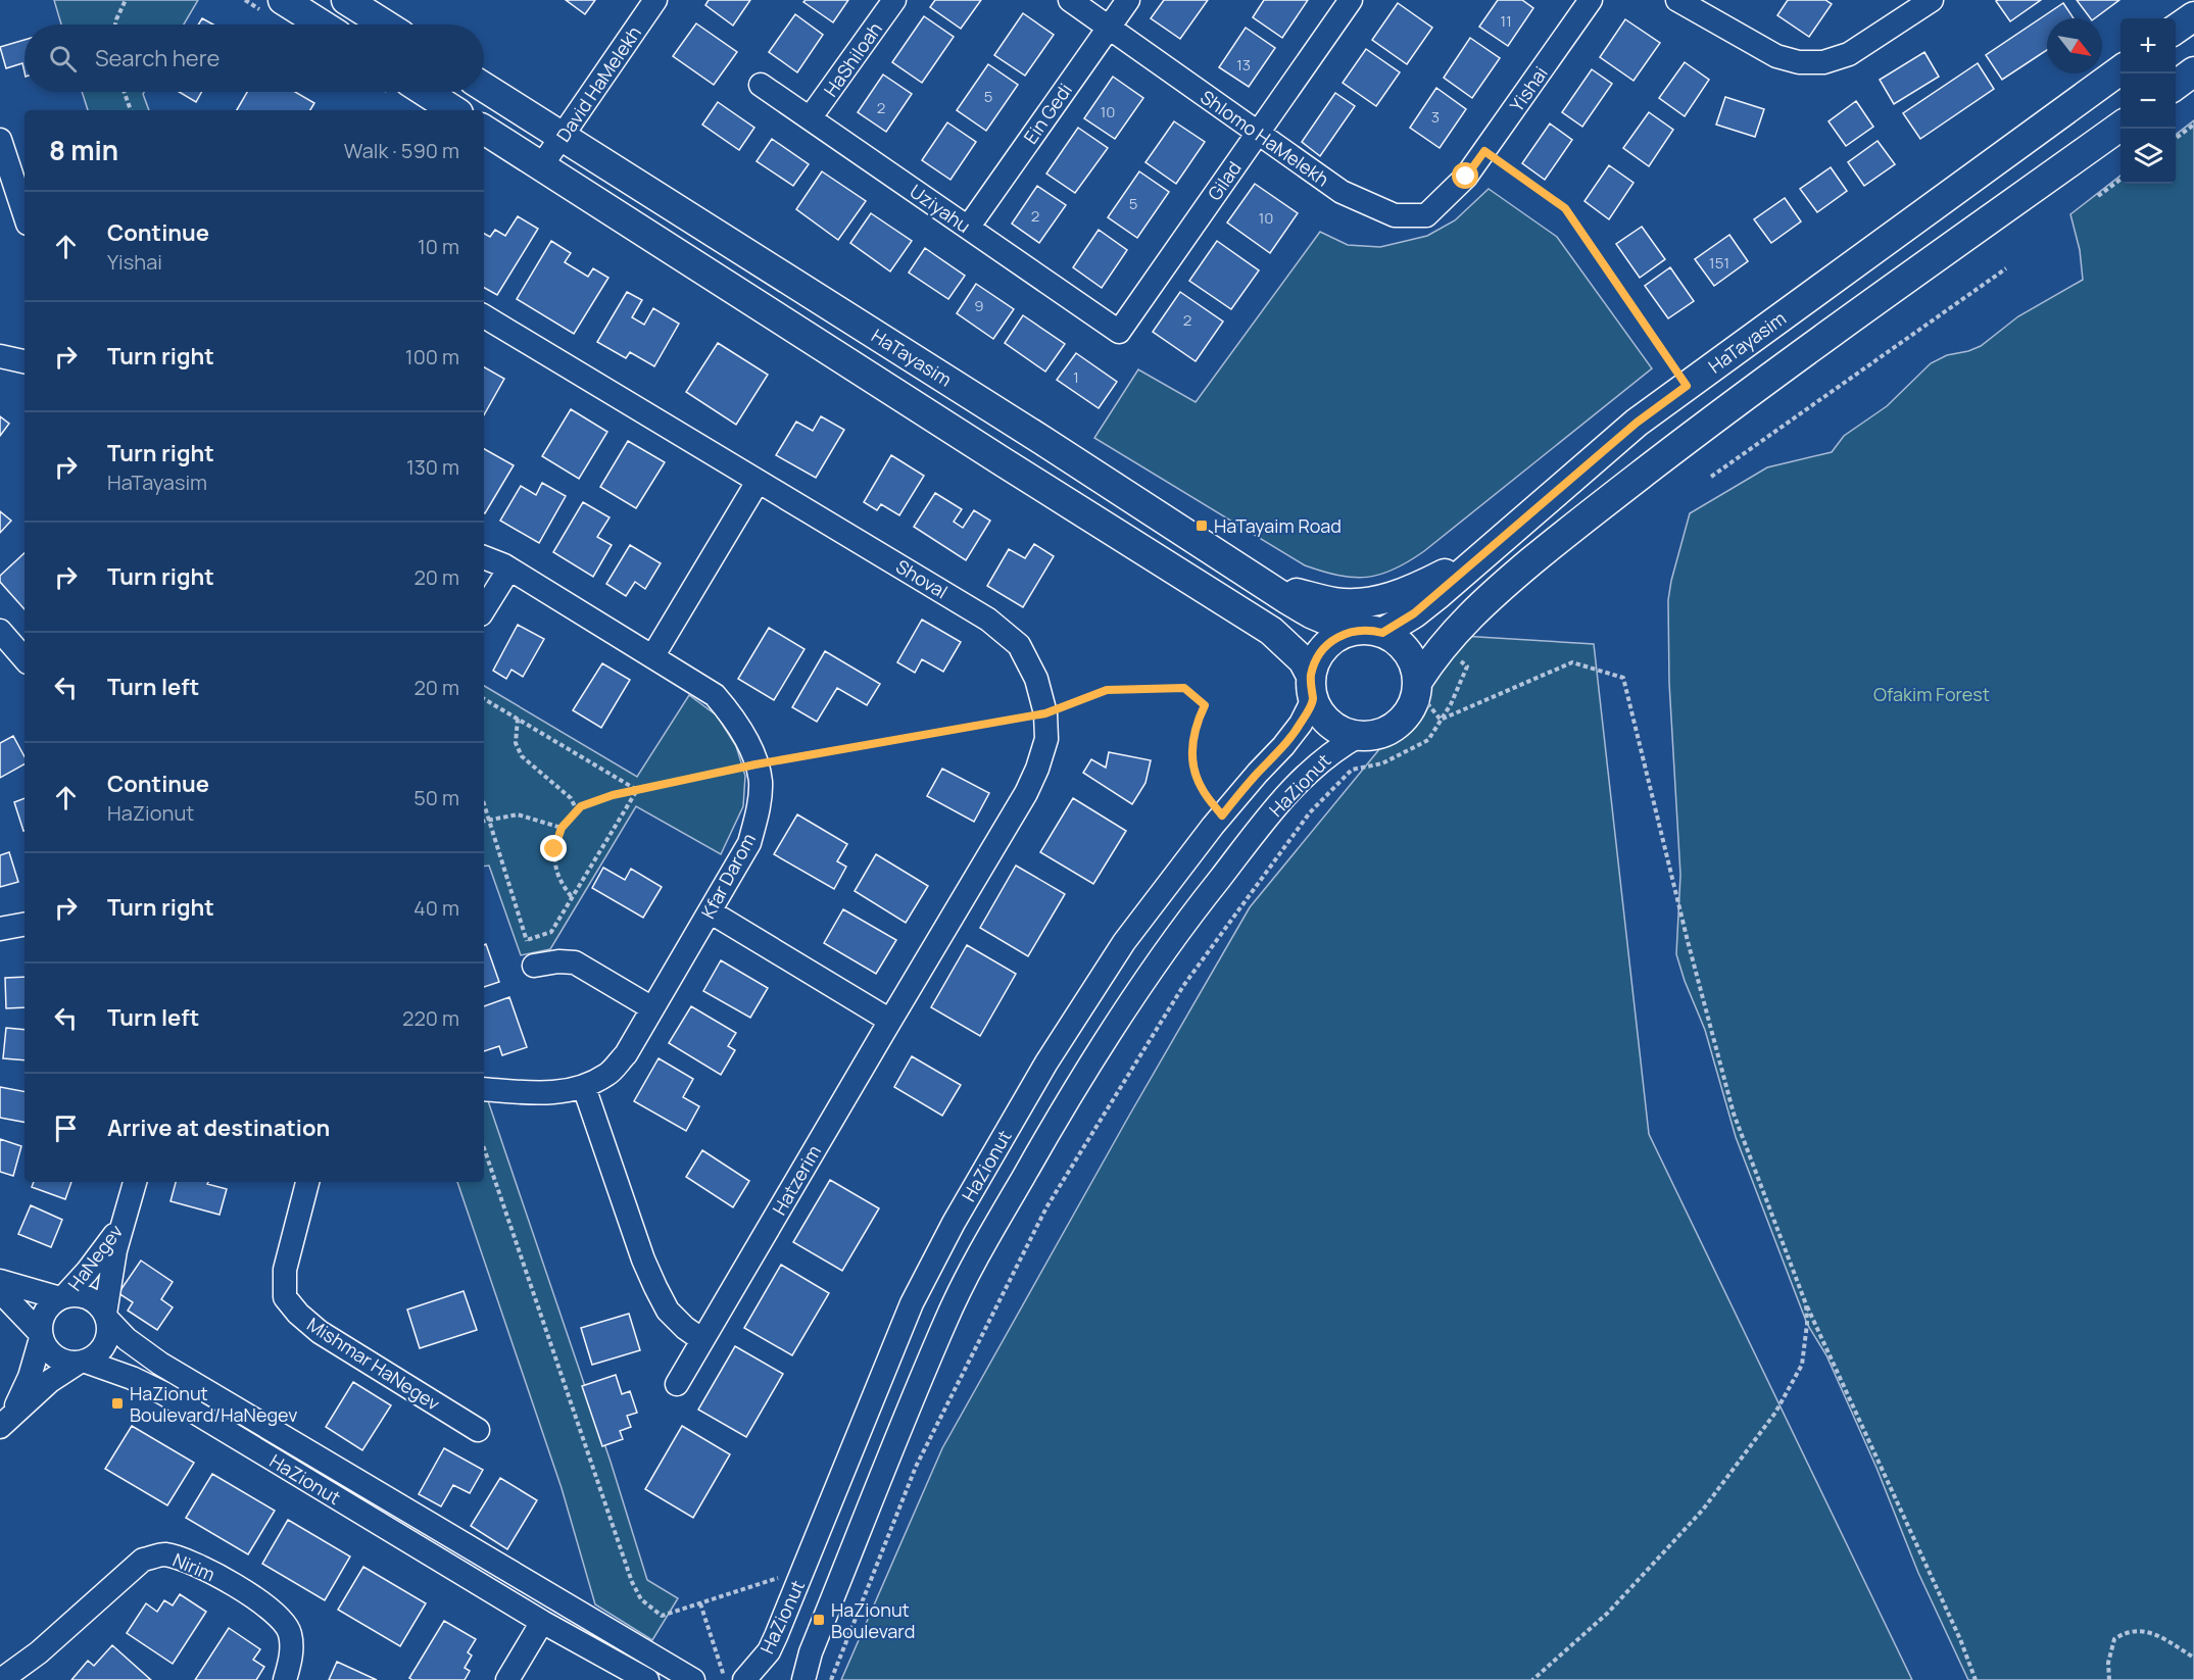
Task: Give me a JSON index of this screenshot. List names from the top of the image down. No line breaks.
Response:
{"streets":{"main road":["HaTayasim"],"street":["HaShiloah","David HaMelekh","Yishai","Ein Gedi","Shlomo HaMelekh","Gilad","Uziyahu","Shoval","HaZionut","Kfar Darom","Hatzerim","HaNegev","Mishmar HaNegev","Nirim"]},"crossings":[["HaShiloah","Uziyahu"],["David HaMelekh","HaTayasim"],["Yishai","Shlomo HaMelekh"],["Ein Gedi","Shlomo HaMelekh"],["Ein Gedi","Uziyahu"],["Shlomo HaMelekh","Gilad"],["Gilad","Uziyahu"],["HaTayasim","HaZionut"],["Shoval","Hatzerim"],["HaZionut","HaNegev"]],"parks":["Ofakim Forest"],"places":{"transit":["HaTayaim Road","HaZionut Boulevard/HaNegev","HaZionut Boulevard"]},"house_numbers":["11","13","5","2","10","3","5","2","10","151","9","2","1"],"north":"bottom right","page":{"map_buttons":["+","−"],"search":"Search here","heading":["8 min","Walk · 590 m"],"list":[["Continue","Yishai","10 m"],["Turn right","100 m"],["Turn right","HaTayasim","130 m"],["Turn right","20 m"],["Turn left","20 m"],["Continue","HaZionut","50 m"],["Turn right","40 m"],["Turn left","220 m"],"Arrive at destination"]}}
